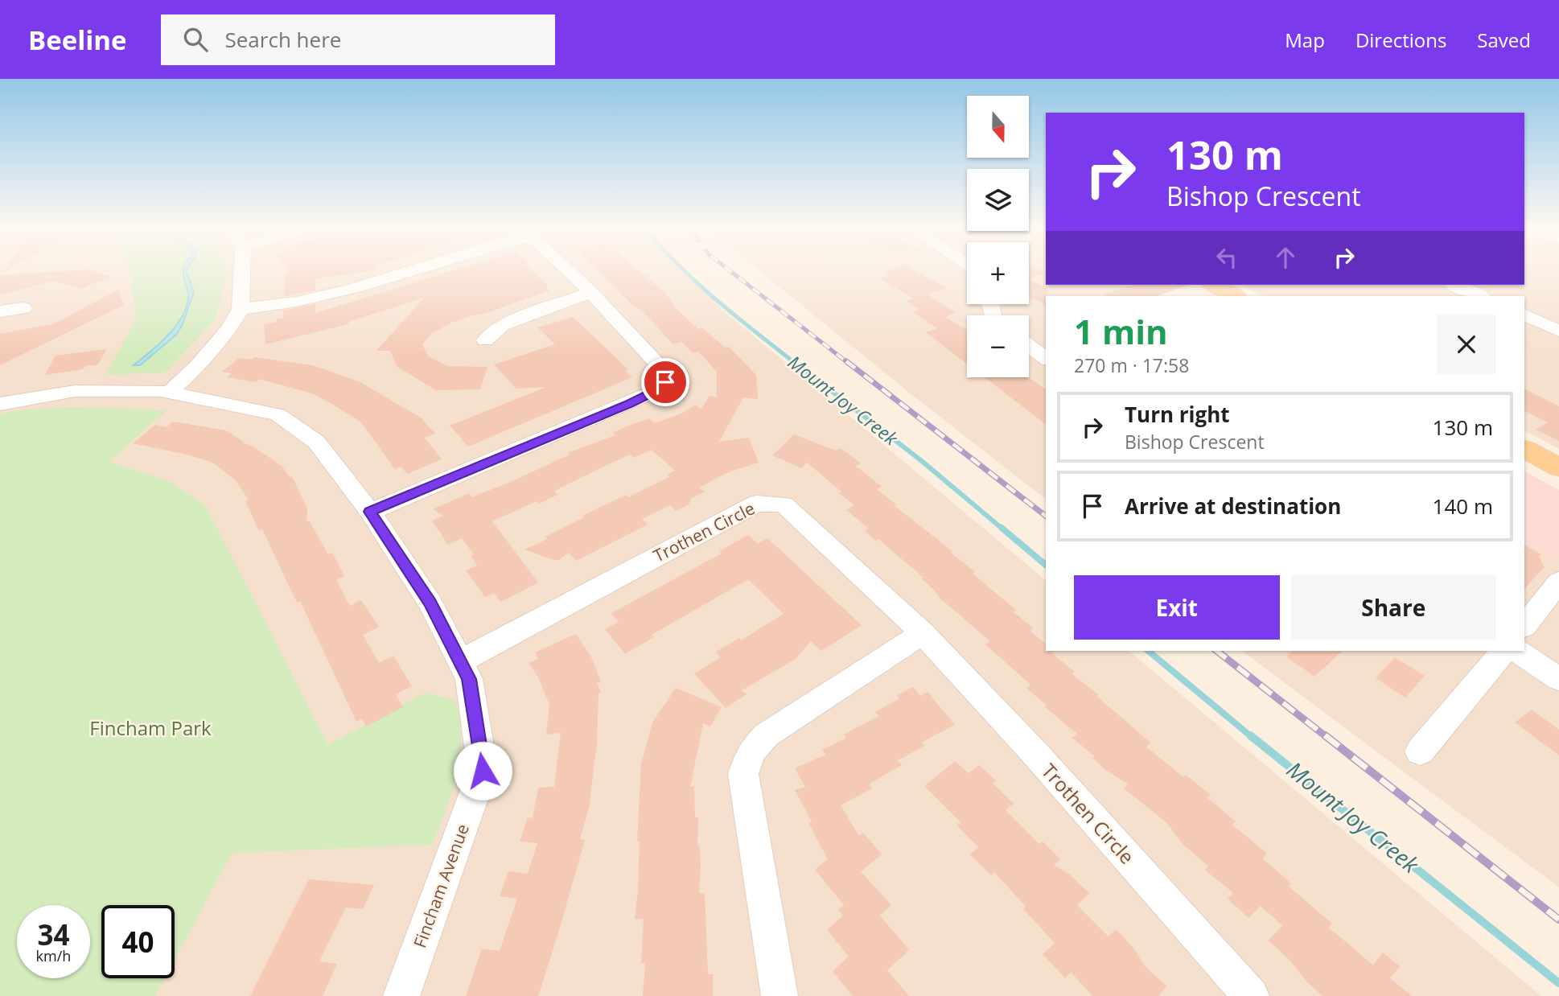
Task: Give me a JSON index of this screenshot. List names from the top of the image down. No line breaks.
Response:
{"streets":{"street":["Trothen Circle","Fincham Avenue"]},"crossings":[["Trothen Circle","Fincham Avenue"]],"water":["Mount Joy Creek"],"parks":["Fincham Park"],"north":"bottom","page":{"header":"Beeline","search":"Search here","nav":["Map","Directions","Saved"],"map_buttons":["+","−"],"turn":["130 m","Bishop Crescent"],"heading":["1 min","270 m · 17:58"],"list":[{"name":"Turn right","note":"Bishop Crescent","value":"130 m"},{"name":"Arrive at destination","value":"140 m"}],"buttons":["Exit","Share"],"speed":"34 km/h","limit":"40"}}
